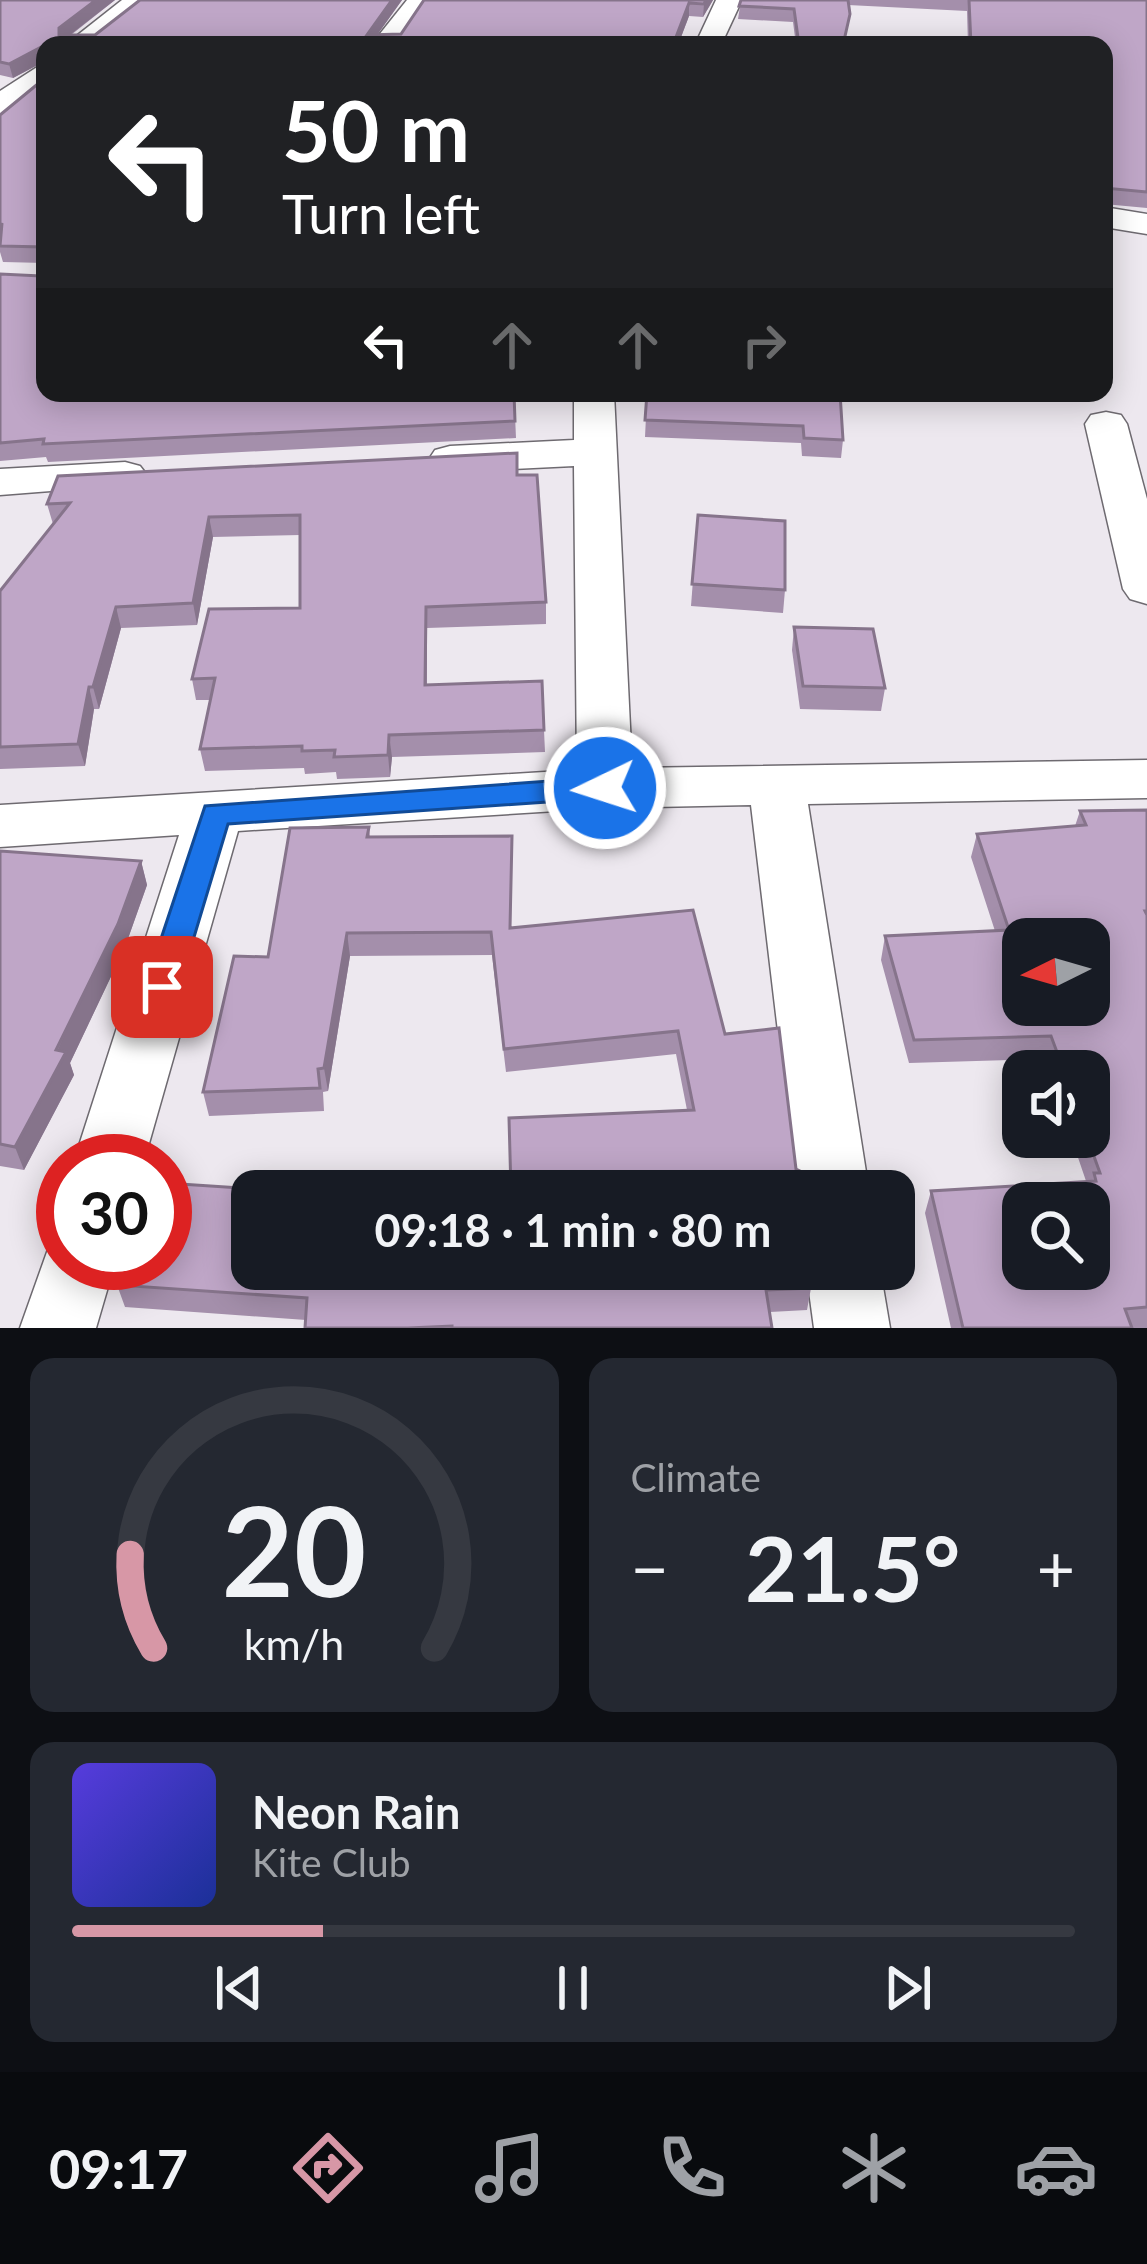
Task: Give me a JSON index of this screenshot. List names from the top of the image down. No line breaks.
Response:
{"north":"left","page":{"turn":["50 m","Turn left"],"limit":"30","trip":"09:18 · 1 min · 80 m","tile":"Climate","heat":["−","21.5°","+"],"song":["Neon Rain","Kite Club"],"tabs":"09:17","gauge":["20","km/h"]}}
